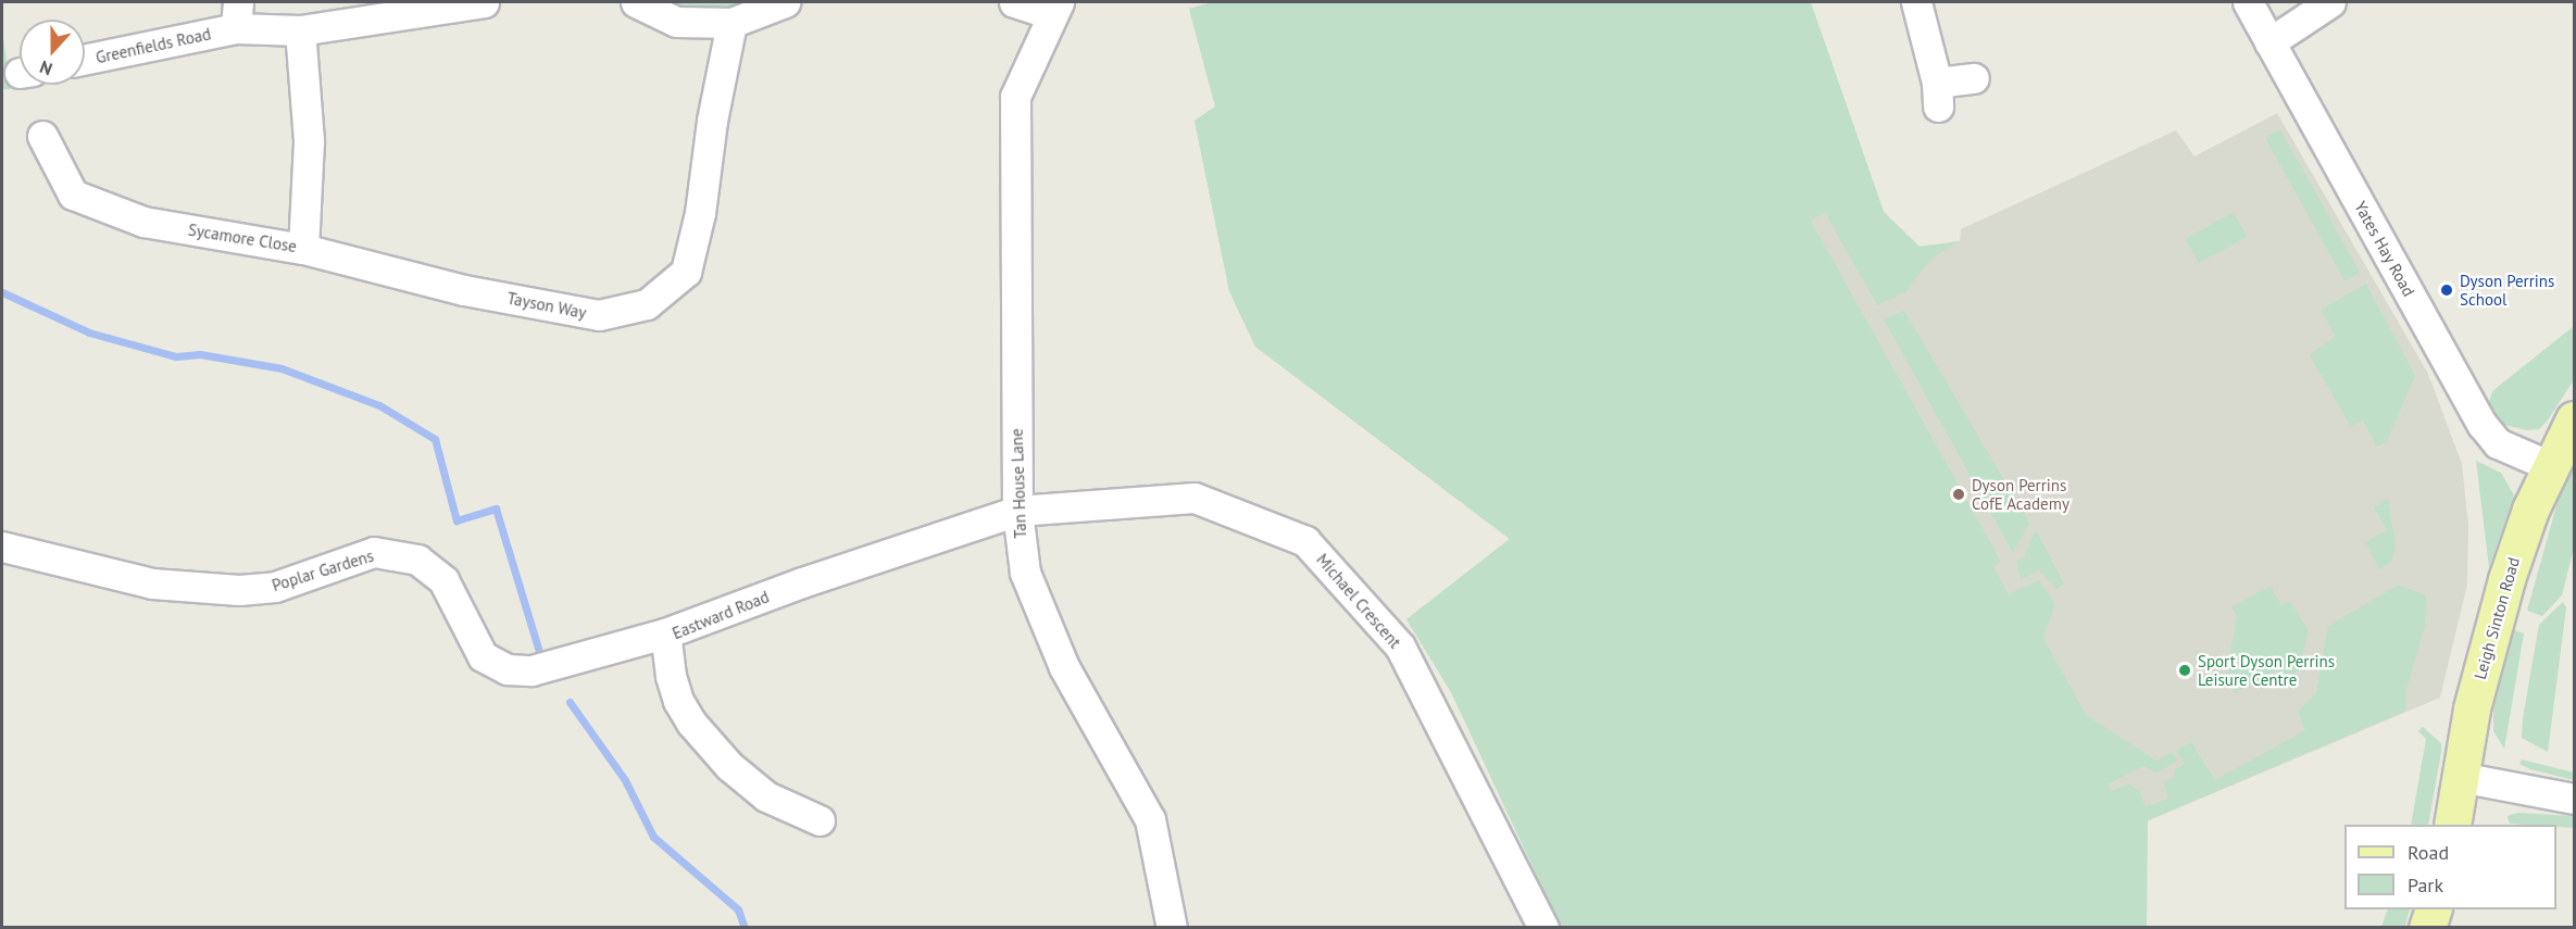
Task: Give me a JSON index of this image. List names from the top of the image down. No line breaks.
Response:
{"streets":{"main road":["Leigh Sinton Road"],"street":["Greenfields Road","Sycamore Close","Yates Hay Road","Tayson Way","Tan House Lane","Poplar Gardens","Michael Crescent","Eastward Road"]},"crossings":[["Greenfields Road","Sycamore Close"],["Sycamore Close","Tayson Way"],["Yates Hay Road","Leigh Sinton Road"],["Tan House Lane","Michael Crescent"],["Tan House Lane","Eastward Road"],["Poplar Gardens","Eastward Road"],["Michael Crescent","Eastward Road"]],"places":["Dyson Perrins School","Dyson Perrins CofE Academy","Sport Dyson Perrins Leisure Centre"],"legend":["Road","Park"],"north":"bottom"}
